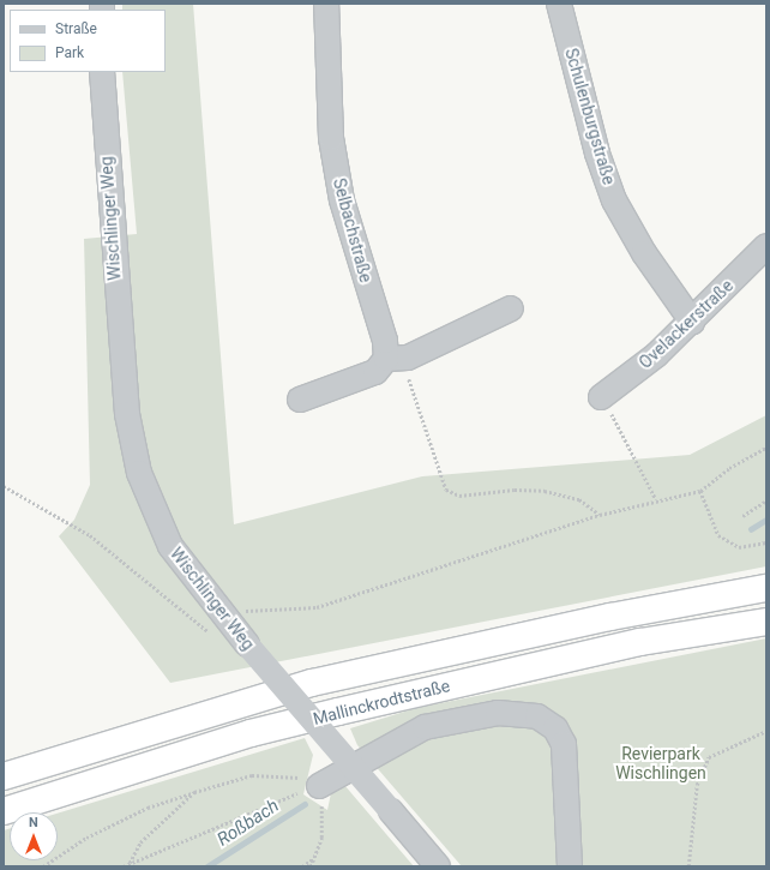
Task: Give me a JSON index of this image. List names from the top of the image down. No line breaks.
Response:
{"streets":{"highway":["Mallinckrodtstraße"],"street":["Schulenburgstraße","Wischlinger Weg","Selbachstraße","Ovelackerstraße"]},"crossings":[["Schulenburgstraße","Ovelackerstraße"]],"water":["Roßbach"],"parks":["Revierpark Wischlingen"],"legend":["Straße","Park"],"north":"top"}
